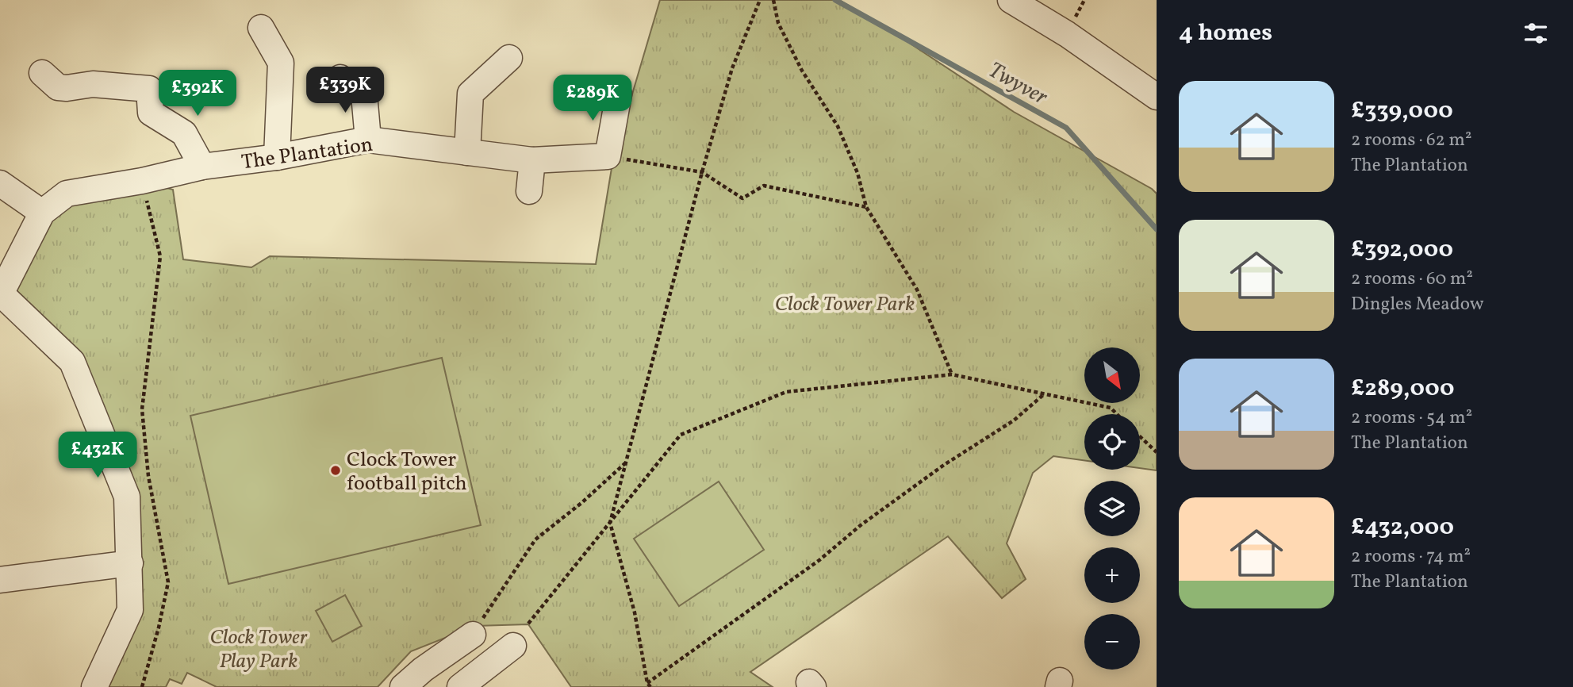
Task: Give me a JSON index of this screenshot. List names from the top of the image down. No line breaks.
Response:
{"streets":{"street":["The Plantation"]},"water":["Twyver"],"parks":["Clock Tower Park","Clock Tower Play Park"],"places":["Clock Tower football pitch"],"north":"bottom right","page":{"heading":"4 homes","price":["£339K","£392K","£289K","£432K"],"list":[{"name":"£339,000","note":"2 rooms · 62 m² · The Plantation"},{"name":"£392,000","note":"2 rooms · 60 m² · Dingles Meadow"},{"name":"£289,000","note":"2 rooms · 54 m² · The Plantation"},{"name":"£432,000","note":"2 rooms · 74 m² · The Plantation"}],"map_buttons":["+","−"]}}
